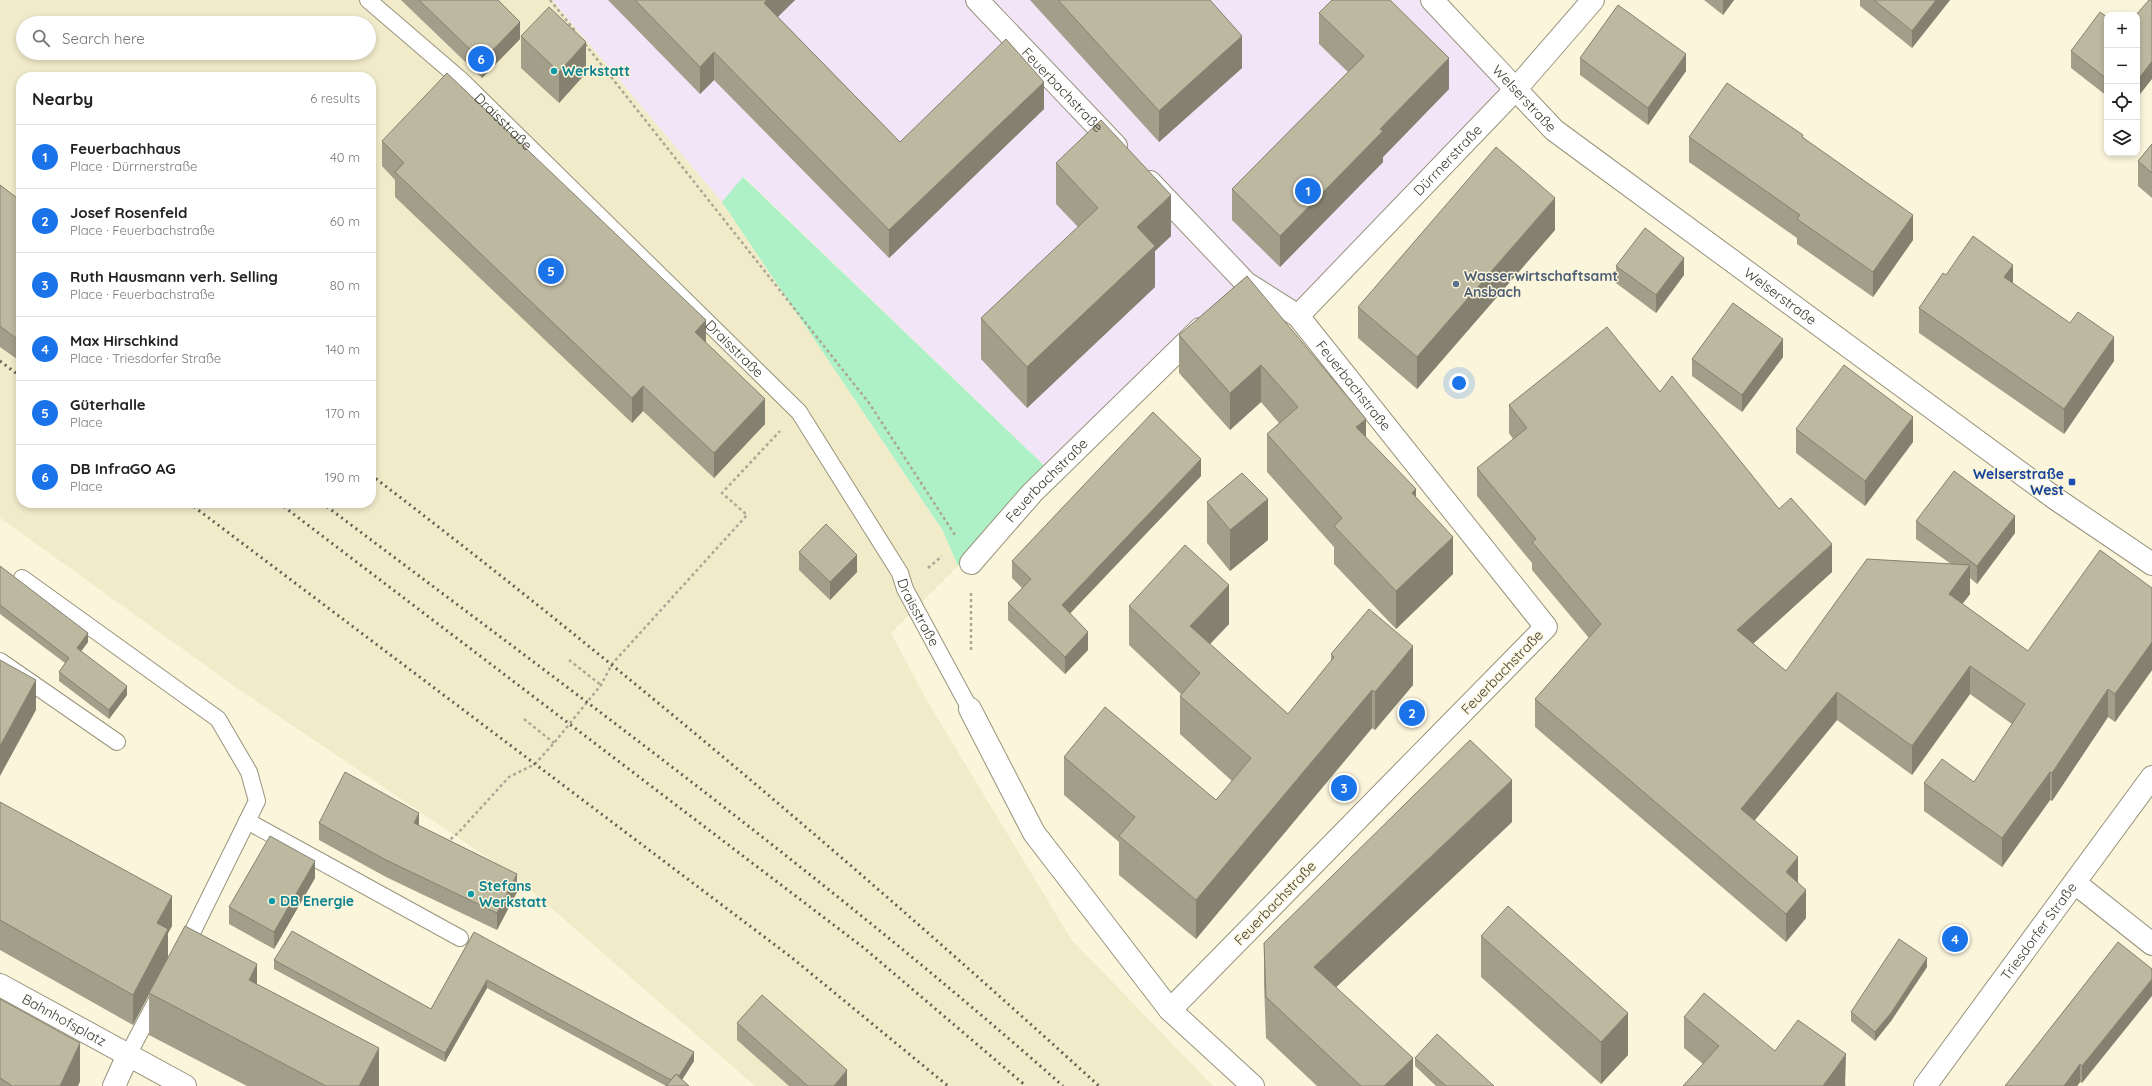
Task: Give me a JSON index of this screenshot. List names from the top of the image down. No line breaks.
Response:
{"streets":{"street":["Feuerbachstraße","Welserstraße","Dürrnerstraße","Triesdorfer Straße","Bahnhofsplatz"],"lane":["Draisstraße"]},"crossings":[["Feuerbachstraße","Dürrnerstraße"],["Welserstraße","Dürrnerstraße"]],"places":{"other":["Werkstatt","Wasserwirtschaftsamt Ansbach","Stefans Werkstatt","DB Energie"],"transit":["Welserstraße West"]},"page":{"map_buttons":["+","−"],"search":"Search here","pins":["6","1","5","2","3","4"],"heading":["Nearby","6 results"],"list":[{"mark":"1","name":"Feuerbachhaus","note":"Place · Dürrnerstraße","value":"40 m"},{"mark":"2","name":"Josef Rosenfeld","note":"Place · Feuerbachstraße","value":"60 m"},{"mark":"3","name":"Ruth Hausmann verh. Selling","note":"Place · Feuerbachstraße","value":"80 m"},{"mark":"4","name":"Max Hirschkind","note":"Place · Triesdorfer Straße","value":"140 m"},{"mark":"5","name":"Güterhalle","note":"Place","value":"170 m"},{"mark":"6","name":"DB InfraGO AG","note":"Place","value":"190 m"}]}}
